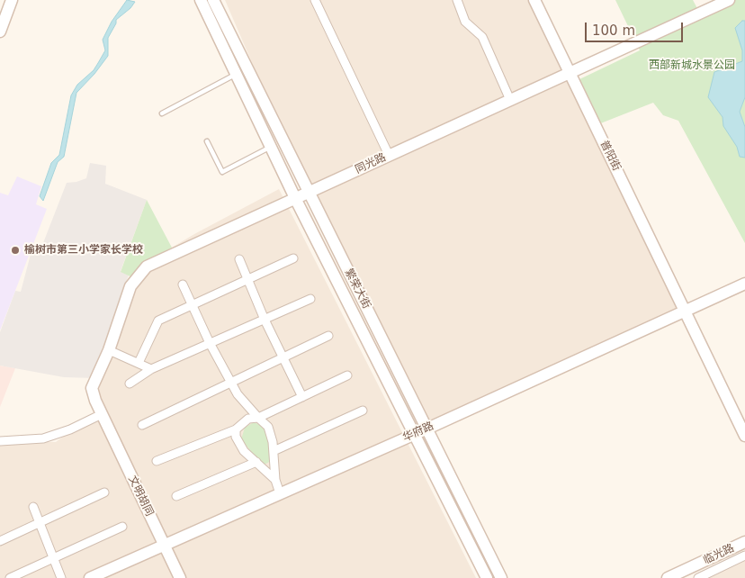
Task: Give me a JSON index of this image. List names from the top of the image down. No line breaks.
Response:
{"streets":{"street":["普阳街","同光路","繁荣大街","华府路","文明胡同","临光路"]},"crossings":[["普阳街","同光路"],["普阳街","华府路"],["同光路","繁荣大街"],["同光路","文明胡同"],["繁荣大街","华府路"],["华府路","文明胡同"]],"parks":["西部新城水景公园"],"places":["榆树市第三小学家长学校"],"scale_bar":"100 m"}
